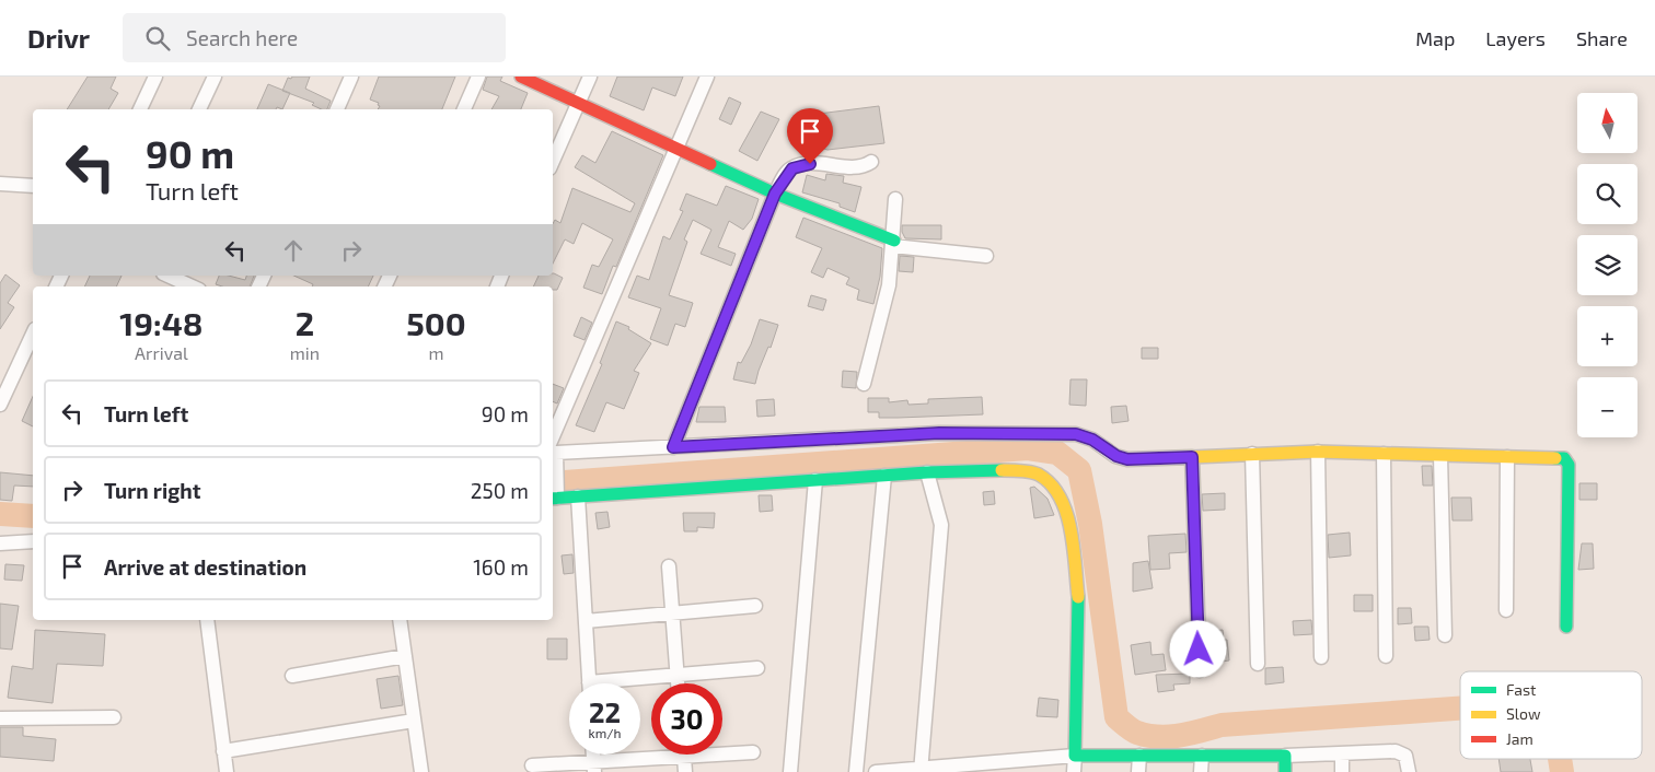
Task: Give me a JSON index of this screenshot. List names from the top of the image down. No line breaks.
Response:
{"legend":["Fast","Slow","Jam"],"north":"top","page":{"header":"Drivr","search":"Search here","nav":["Map","Layers","Share"],"map_buttons":["+","−"],"turn":["90 m","Turn left"],"eta":["19:48","Arrival","2","min","500","m"],"list":[{"name":"Turn left","value":"90 m"},{"name":"Turn right","value":"250 m"},{"name":"Arrive at destination","value":"160 m"}],"speed":"22 km/h","limit":"30"}}
